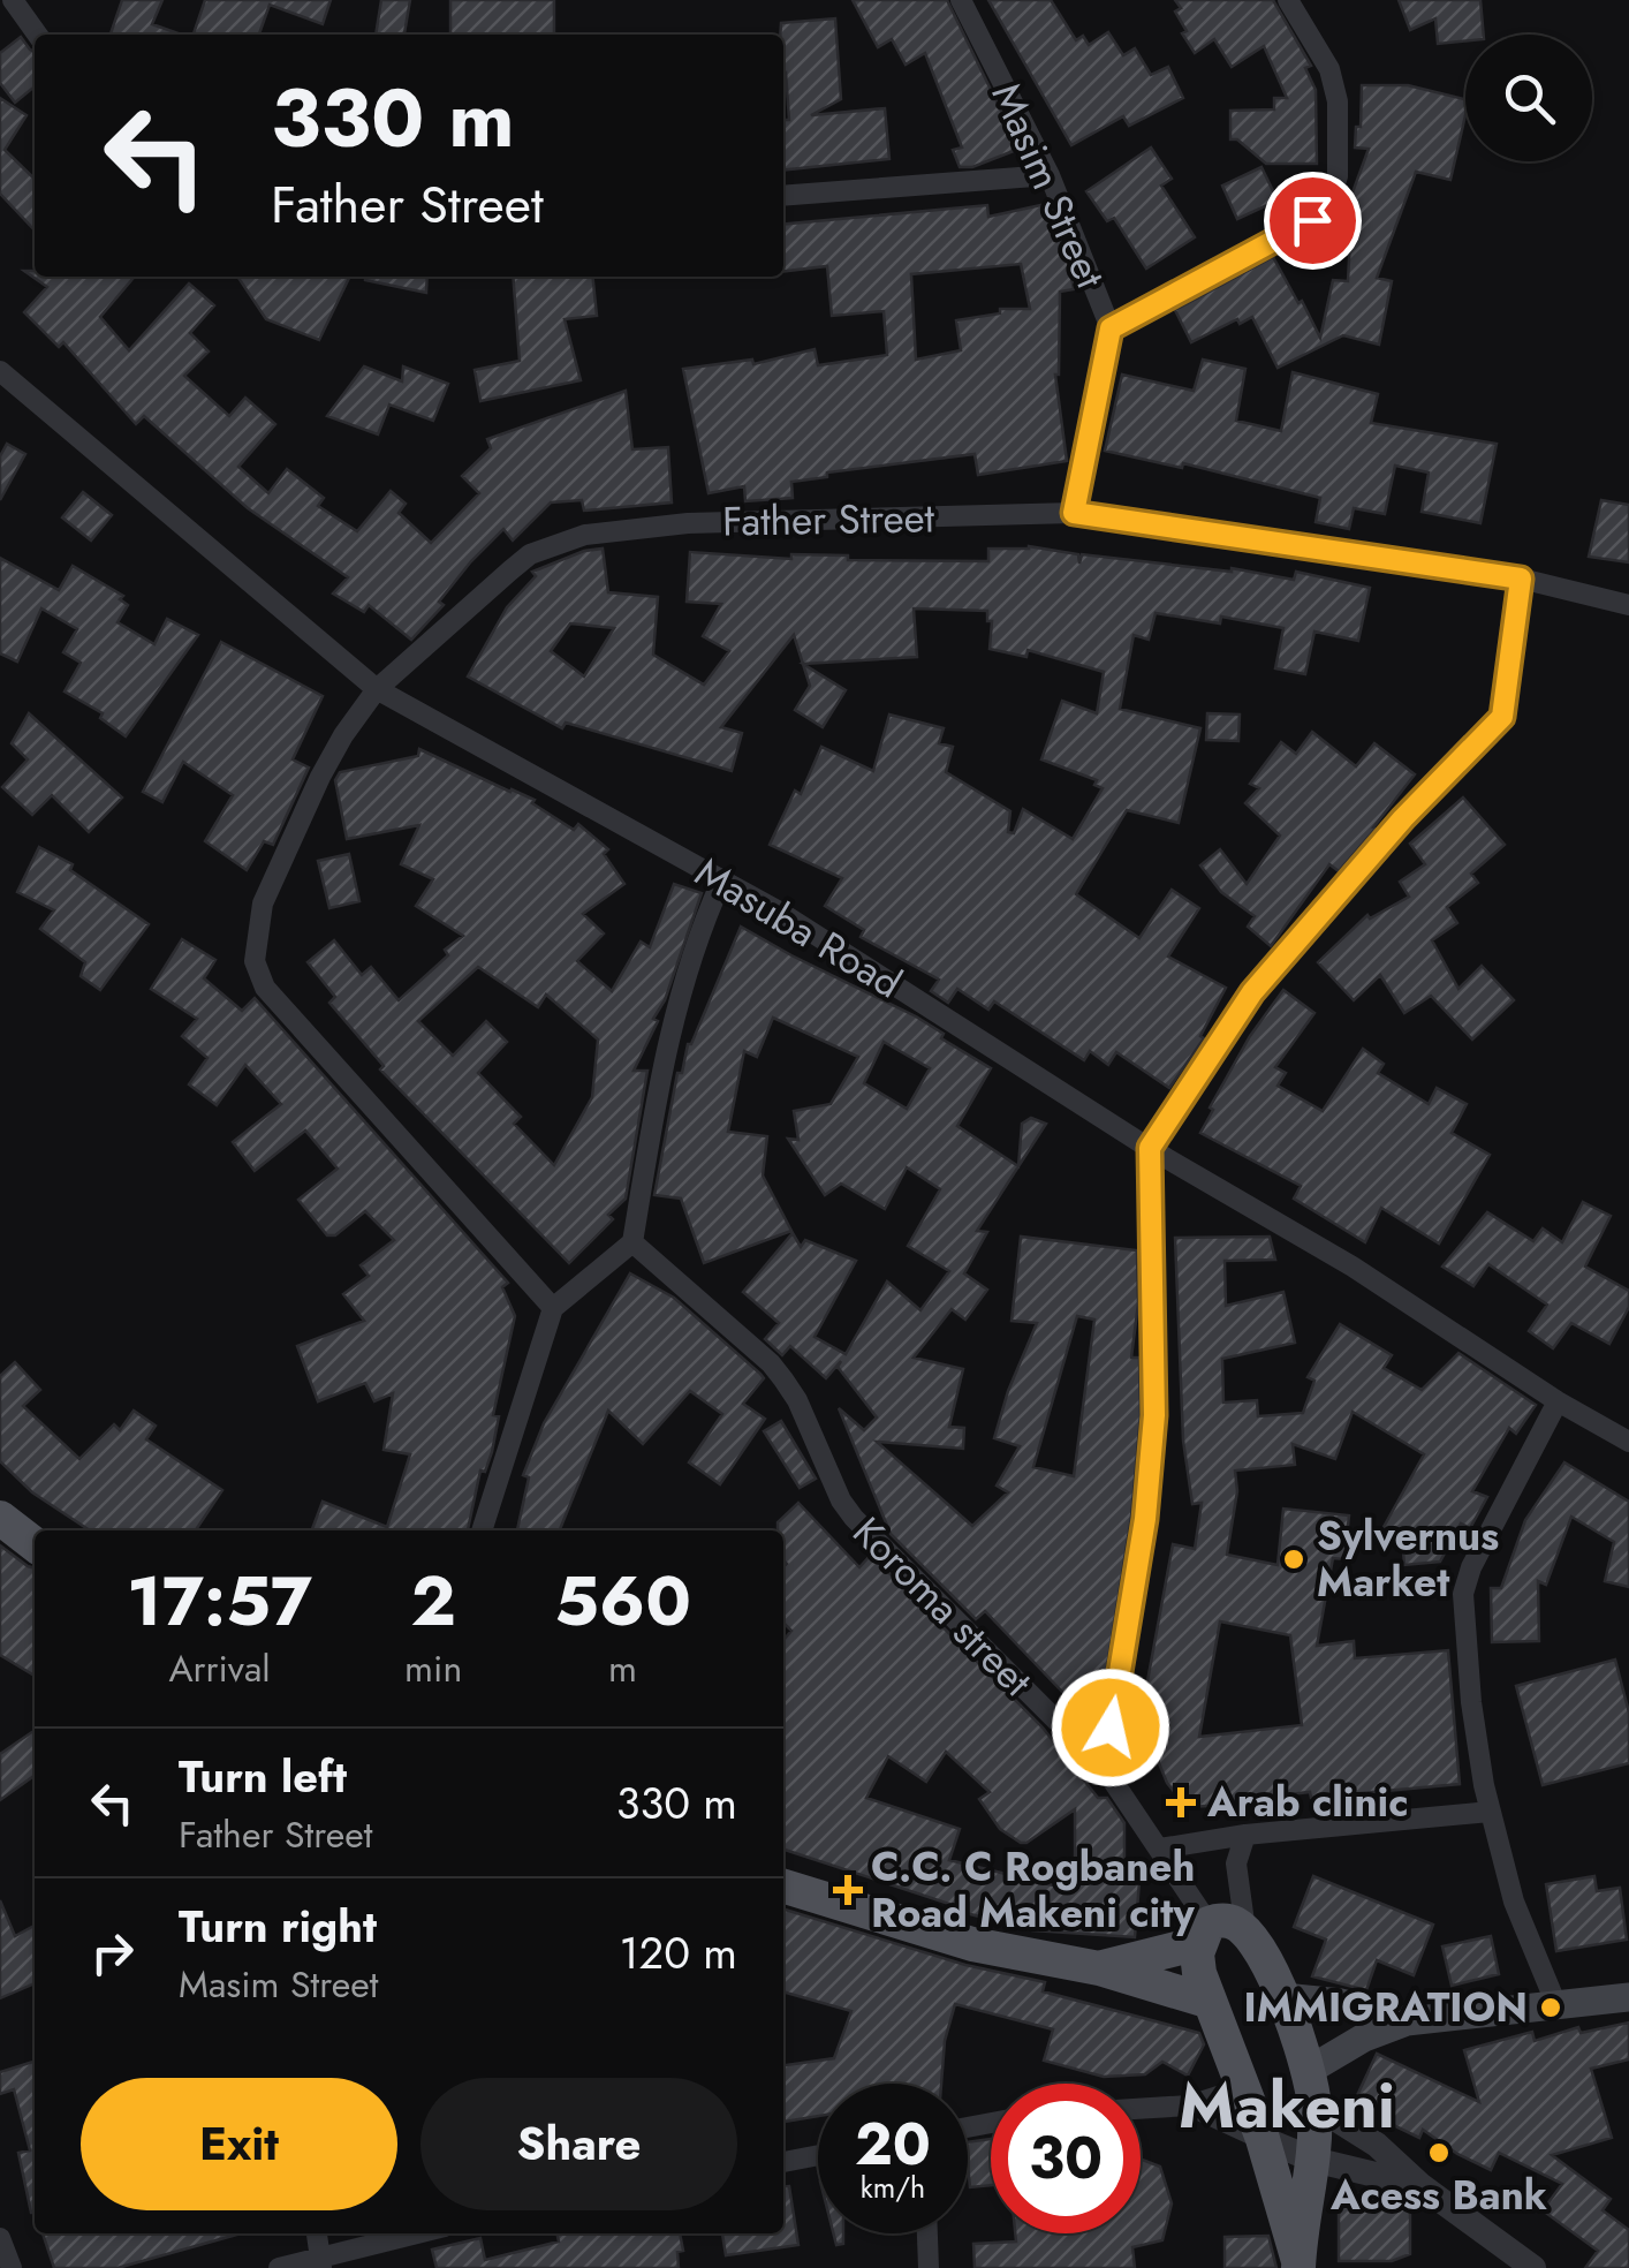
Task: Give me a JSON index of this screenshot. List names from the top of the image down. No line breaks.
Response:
{"streets":{"street":["Masim Street","Father Street","Masuba Road","Koroma street"]},"crossings":[["Masim Street","Father Street"],["Father Street","Masuba Road"]],"districts":["Makeni"],"places":{"other":["Sylvernus Market","IMMIGRATION","Acess Bank"],"health":["Arab clinic","C.C. C Rogbaneh Road Makeni city"]},"page":{"turn":["330 m","Father Street"],"eta":["17:57","Arrival","2","min","560","m"],"list":[{"name":"Turn left","note":"Father Street","value":"330 m"},{"name":"Turn right","note":"Masim Street","value":"120 m"}],"buttons":["Exit","Share"],"speed":"20 km/h","limit":"30"}}
